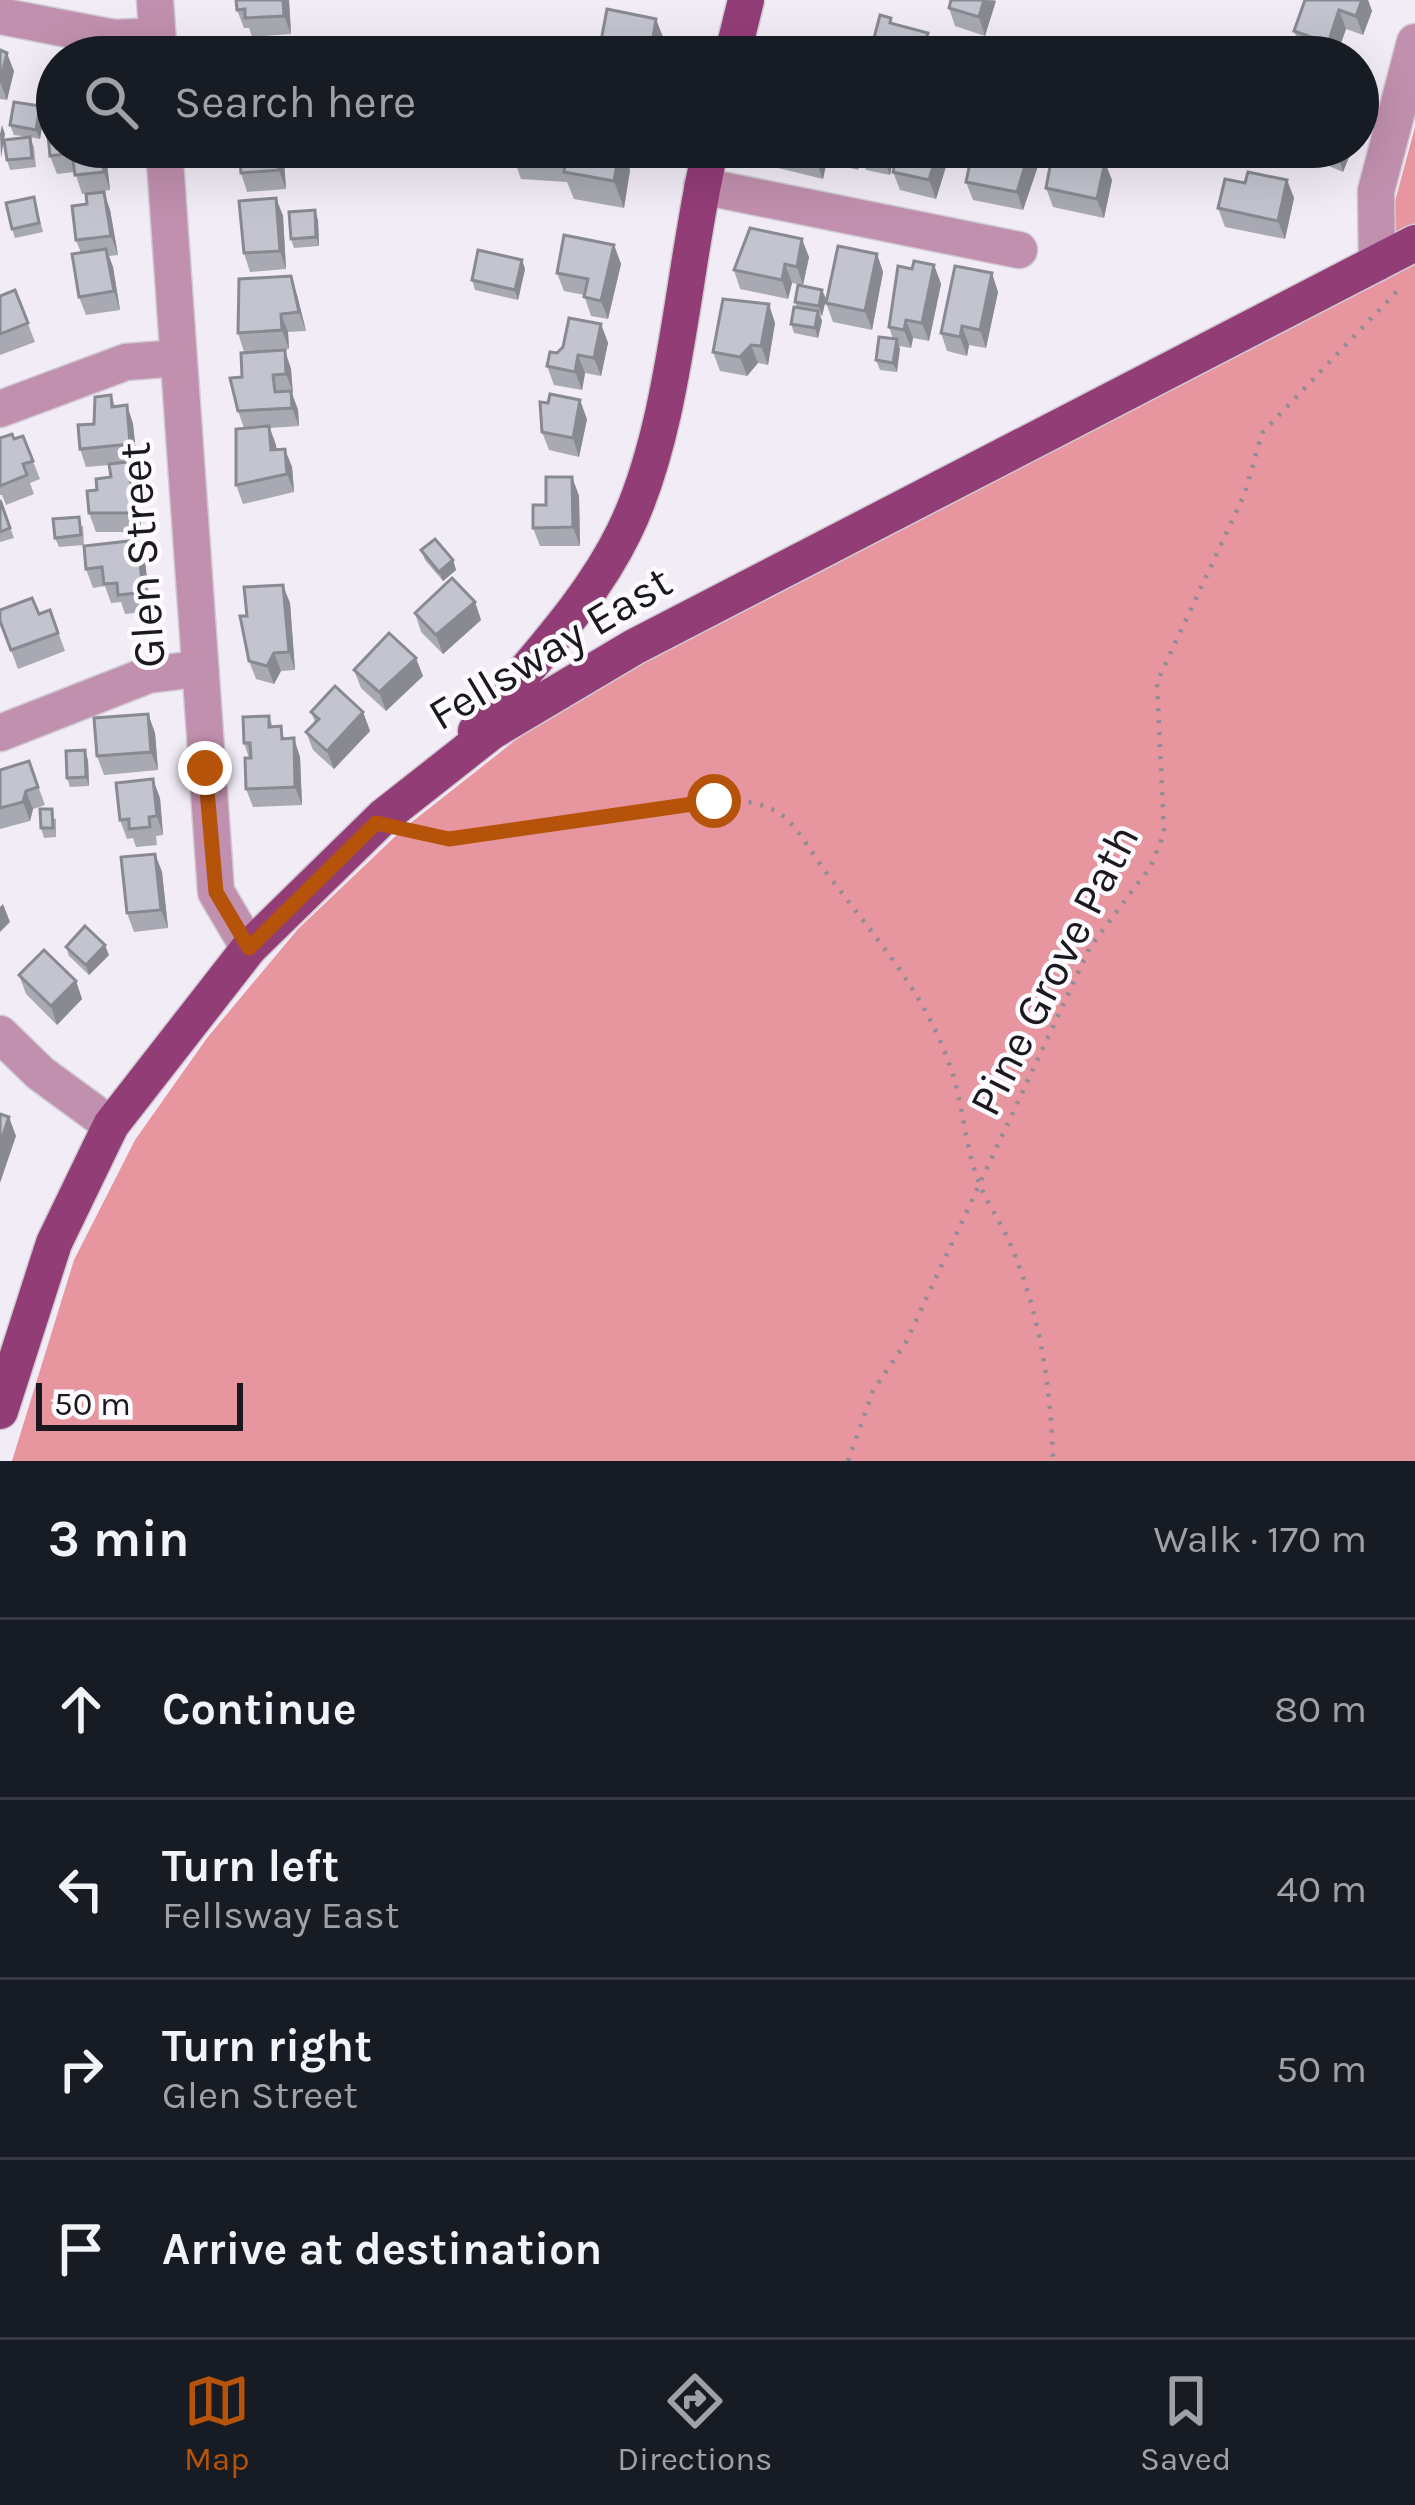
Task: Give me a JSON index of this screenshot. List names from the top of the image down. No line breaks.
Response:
{"streets":{"main road":["Fellsway East"],"street":["Glen Street"],"path":["Pine Grove Path"]},"crossings":[["Glen Street","Fellsway East"],["Fellsway East","Pine Grove Path"]],"scale_bar":"50 m","page":{"search":"Search here","scale":"50 m","heading":["3 min","Walk · 170 m"],"list":[["Continue","80 m"],["Turn left","Fellsway East","40 m"],["Turn right","Glen Street","50 m"],"Arrive at destination"],"nav":["Map","Directions","Saved"]}}
